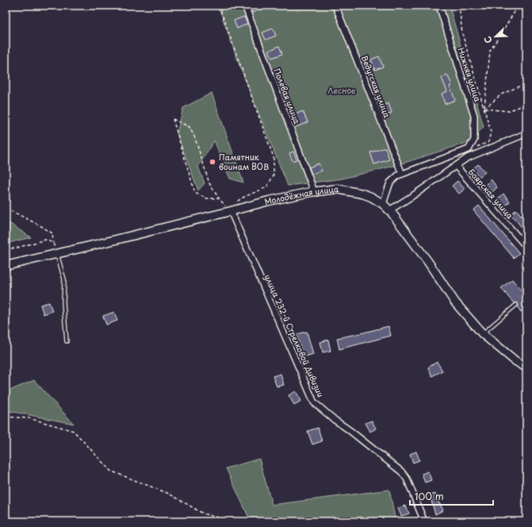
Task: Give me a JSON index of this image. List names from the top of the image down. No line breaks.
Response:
{"streets":{"main road":["Молодёжная улица"],"street":["Нижняя улица","Ведугская улица","Полевая улица","Боярская улица","улица 232-й Стрелковой Дивизии"]},"crossings":[["Полевая улица","Молодёжная улица"],["Молодёжная улица","улица 232-й Стрелковой Дивизии"]],"parks":["Лесное"],"places":["Памятник воинам ВОВ"],"scale_bar":"100 m","north":"bottom left"}
